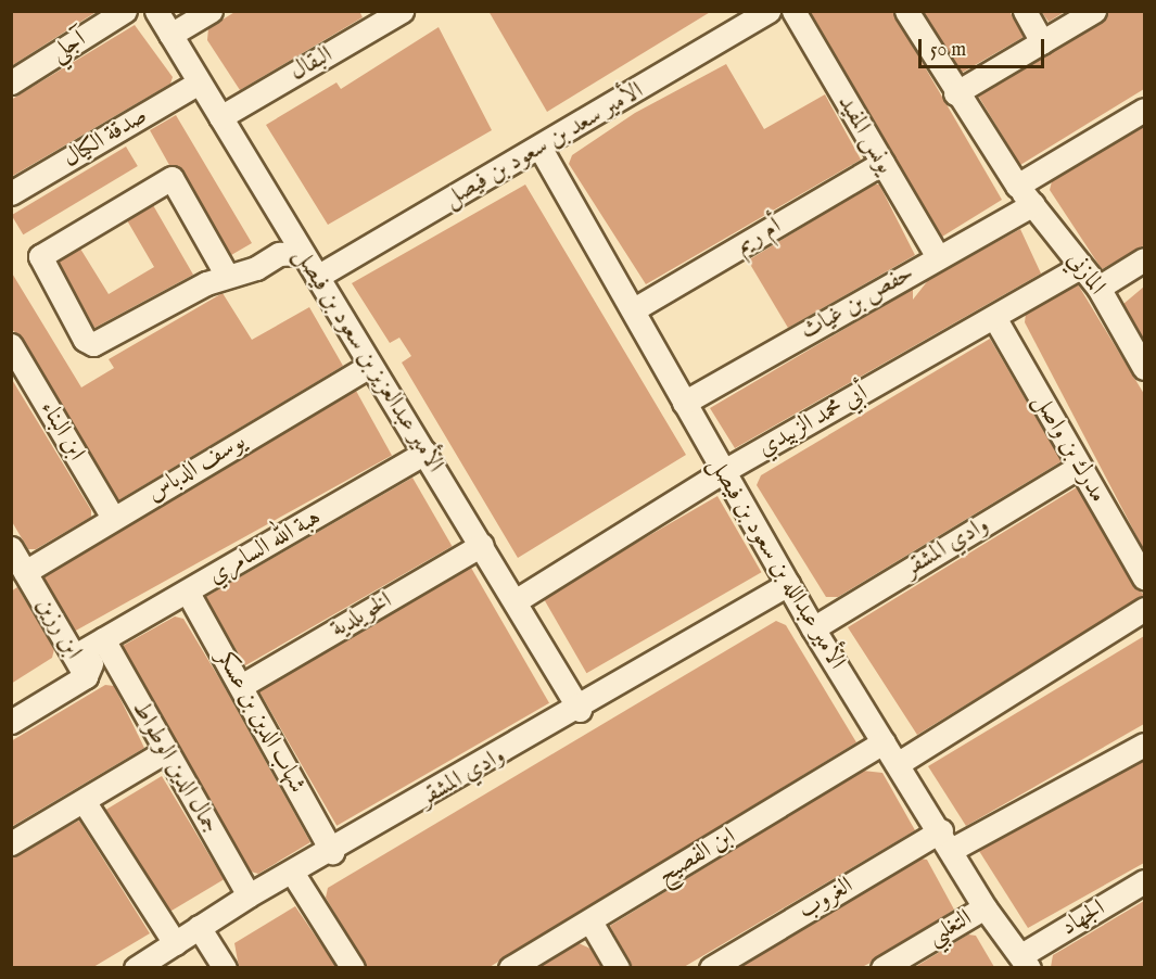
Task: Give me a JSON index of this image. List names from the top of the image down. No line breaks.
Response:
{"streets":{"street":["آجلي","البقال","يونس المفيد","صدقة الكيال","الأمير سعد بن سعود بن فيصل","أم ريم","المازني","حفص بن غياث","الأمير عبدالعزيز بن سعود بن فيصل","أبي محمد الزبيدي","ابن البناء","مدرك بن واصل","يوسف الدباس","هبة الله السامري","وادي المشقر","الأمير عبدالله بن سعود بن فيصل","الخويلدية","ابن رزين","شهاب الدين بن عسكر","جمال الدين الوطواط","ابن الفصيح","الغروب","الجهاد","التغلبي"]},"crossings":[["البقال","الأمير عبدالعزيز بن سعود بن فيصل"],["يونس المفيد","أم ريم"],["يونس المفيد","حفص بن غياث"],["صدقة الكيال","الأمير عبدالعزيز بن سعود بن فيصل"],["الأمير سعد بن سعود بن فيصل","الأمير عبدالعزيز بن سعود بن فيصل"],["الأمير سعد بن سعود بن فيصل","الأمير عبدالله بن سعود بن فيصل"],["أم ريم","الأمير عبدالله بن سعود بن فيصل"],["المازني","حفص بن غياث"],["المازني","أبي محمد الزبيدي"],["حفص بن غياث","الأمير عبدالله بن سعود بن فيصل"],["الأمير عبدالعزيز بن سعود بن فيصل","أبي محمد الزبيدي"],["الأمير عبدالعزيز بن سعود بن فيصل","يوسف الدباس"],["الأمير عبدالعزيز بن سعود بن فيصل","هبة الله السامري"],["الأمير عبدالعزيز بن سعود بن فيصل","وادي المشقر"],["الأمير عبدالعزيز بن سعود بن فيصل","الخويلدية"],["أبي محمد الزبيدي","مدرك بن واصل"],["أبي محمد الزبيدي","الأمير عبدالله بن سعود بن فيصل"],["ابن البناء","يوسف الدباس"],["مدرك بن واصل","وادي المشقر"],["يوسف الدباس","ابن رزين"],["هبة الله السامري","ابن رزين"],["هبة الله السامري","شهاب الدين بن عسكر"],["هبة الله السامري","جمال الدين الوطواط"],["وادي المشقر","الأمير عبدالله بن سعود بن فيصل"],["وادي المشقر","شهاب الدين بن عسكر"],["وادي المشقر","جمال الدين الوطواط"],["الأمير عبدالله بن سعود بن فيصل","ابن الفصيح"],["الأمير عبدالله بن سعود بن فيصل","الغروب"],["الأمير عبدالله بن سعود بن فيصل","الجهاد"],["الأمير عبدالله بن سعود بن فيصل","التغلبي"],["الخويلدية","شهاب الدين بن عسكر"]],"scale_bar":"50 m"}
